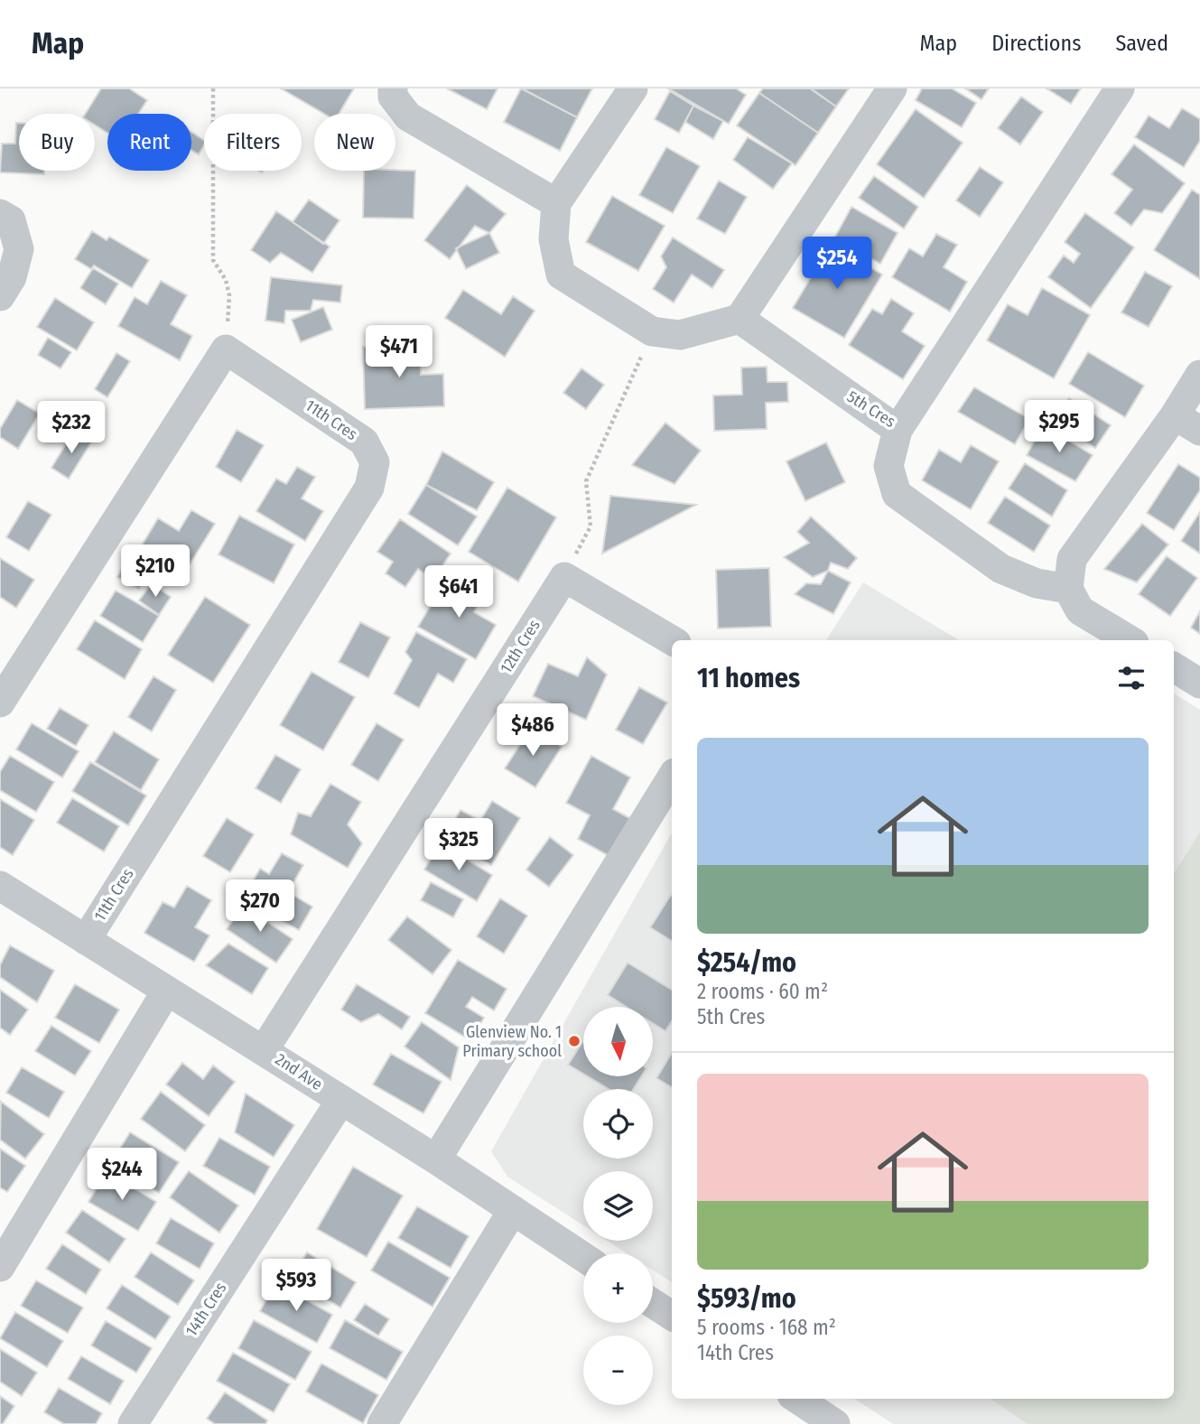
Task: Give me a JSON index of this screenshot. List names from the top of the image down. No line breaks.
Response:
{"streets":{"street":["5th Cres","11th Cres","12th Cres","2nd Ave","14th Cres"]},"crossings":[["11th Cres","2nd Ave"],["12th Cres","2nd Ave"],["2nd Ave","14th Cres"]],"places":["Glenview No. 1 Primary school"],"north":"bottom","page":{"header":"Map","nav":["Map","Directions","Saved"],"chip":["Buy","Rent","Filters","New"],"price":["$254","$471","$295","$232","$210","$641","$486","$325","$270","$244","$593"],"heading":"11 homes","list":[{"name":"$254/mo","note":"2 rooms · 60 m² · 5th Cres"},{"name":"$593/mo","note":"5 rooms · 168 m² · 14th Cres"}],"map_buttons":["+","−"]}}
